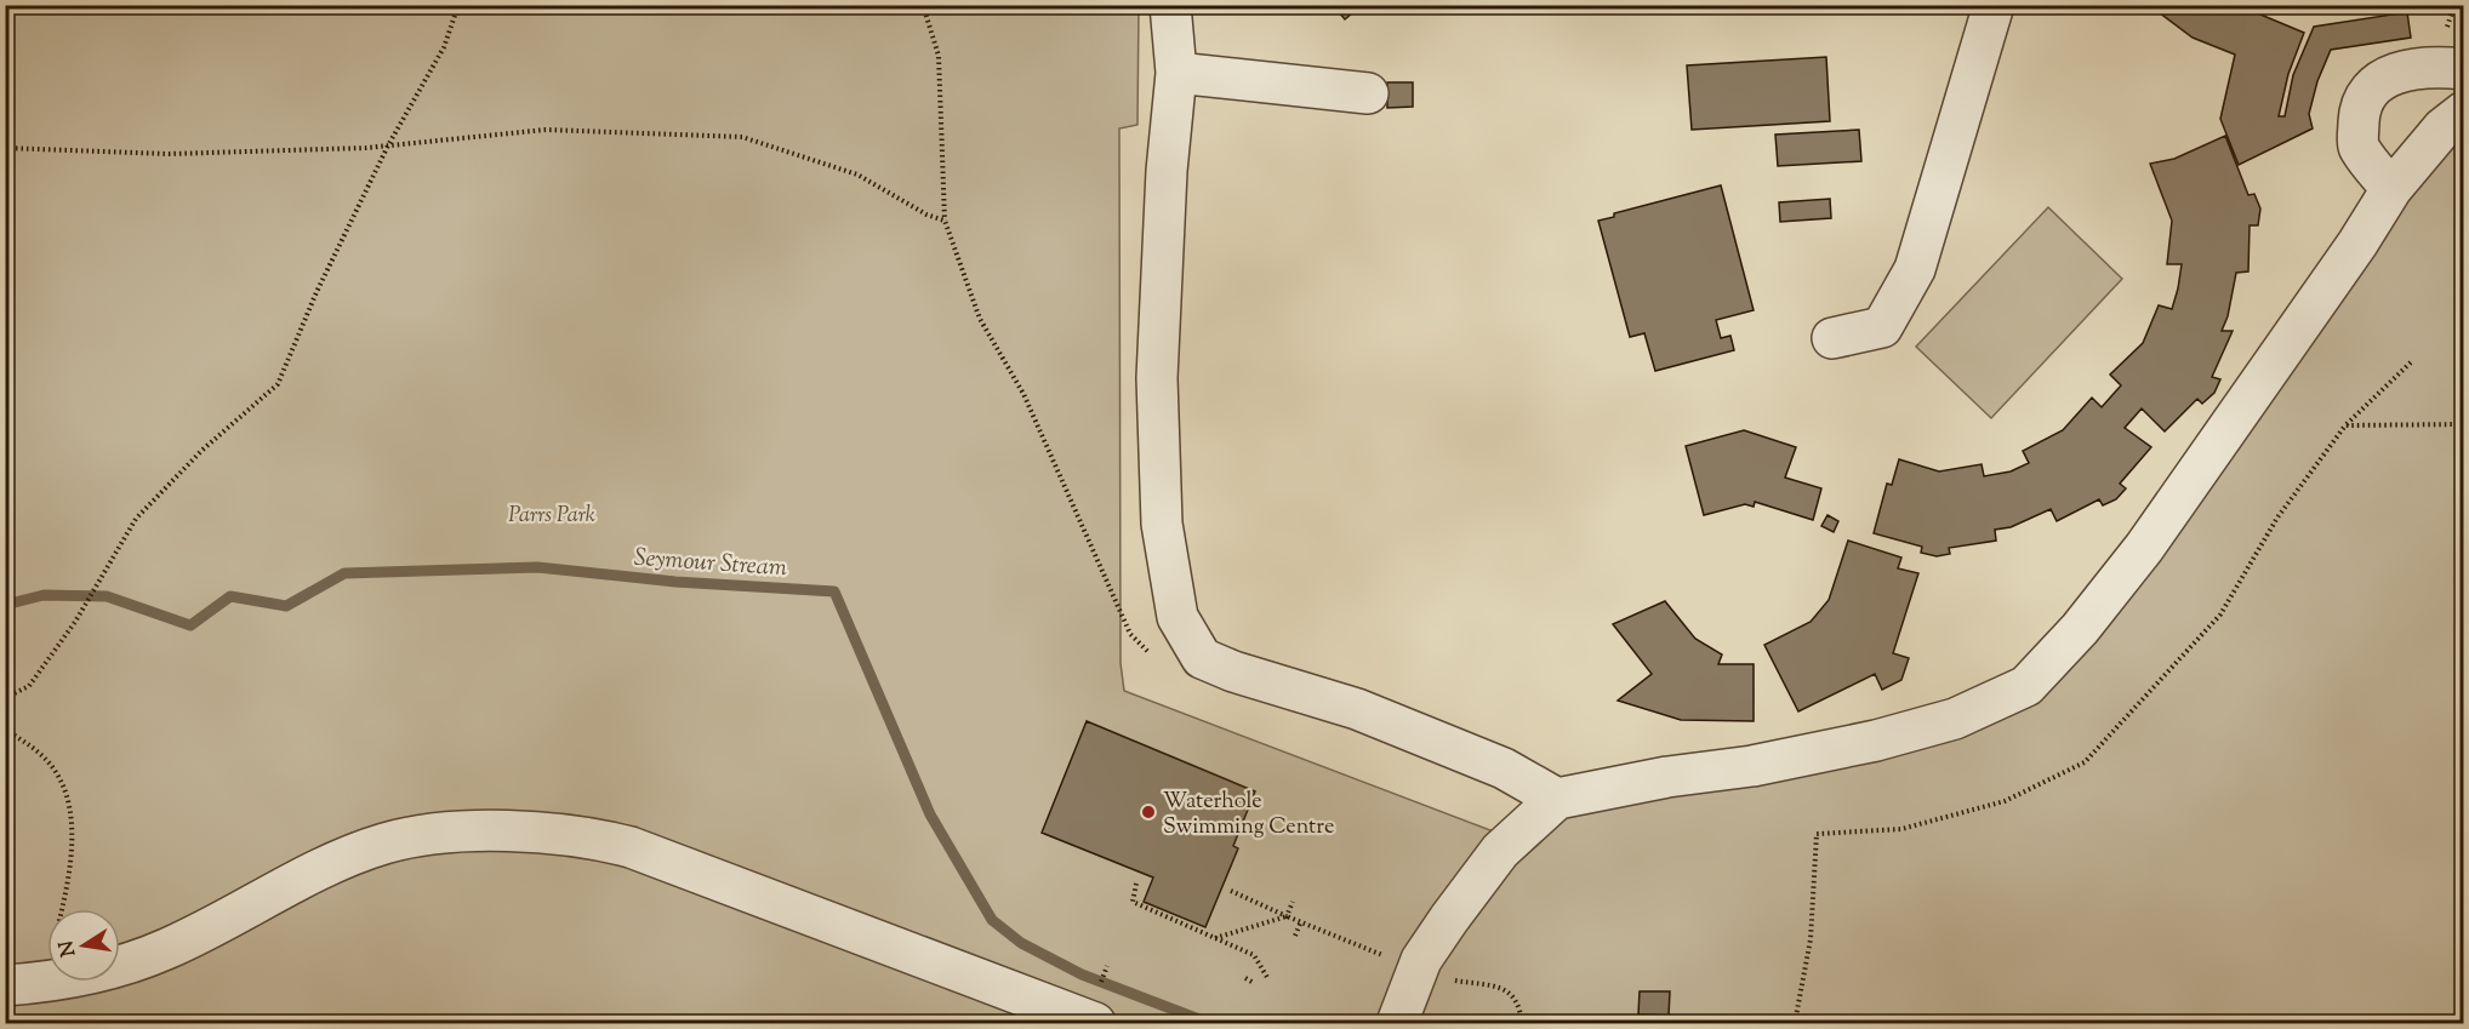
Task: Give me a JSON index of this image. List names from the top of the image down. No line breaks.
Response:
{"water":["Seymour Stream"],"parks":["Parrs Park"],"places":["Waterhole Swimming Centre"],"north":"left"}
